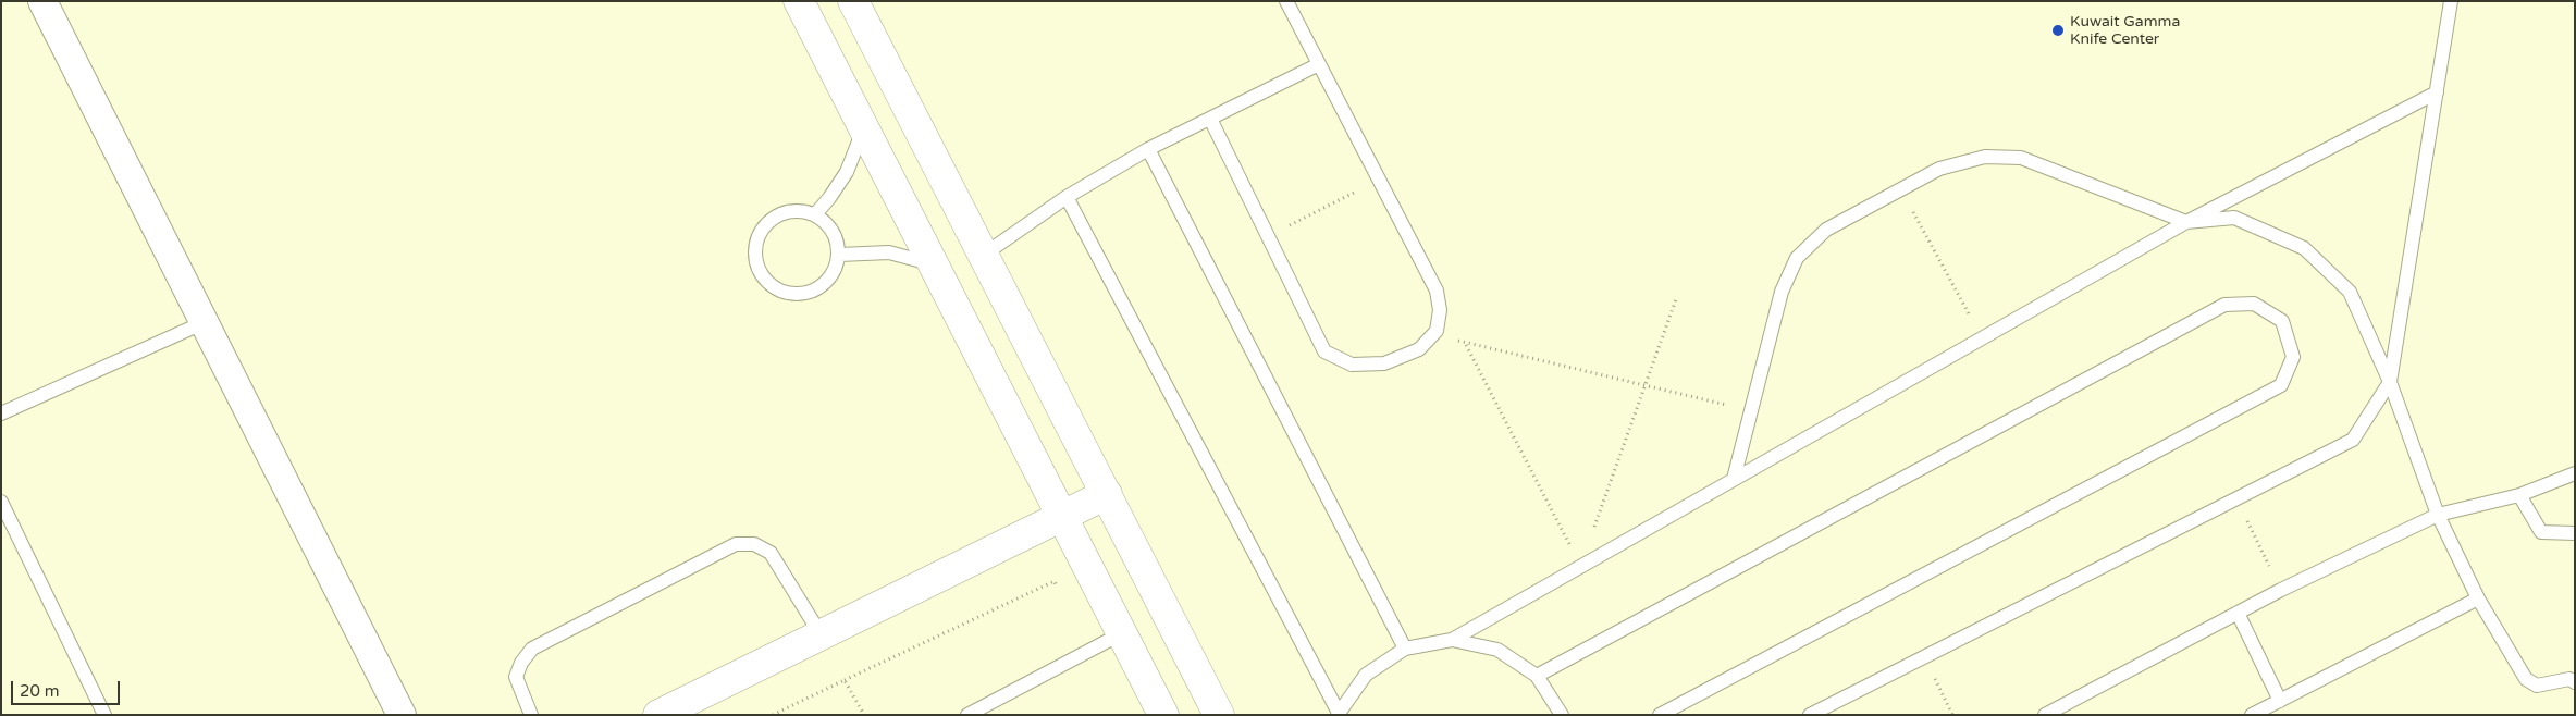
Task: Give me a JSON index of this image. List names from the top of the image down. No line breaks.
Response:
{"places":["Kuwait Gamma Knife Center"],"scale_bar":"20 m"}
